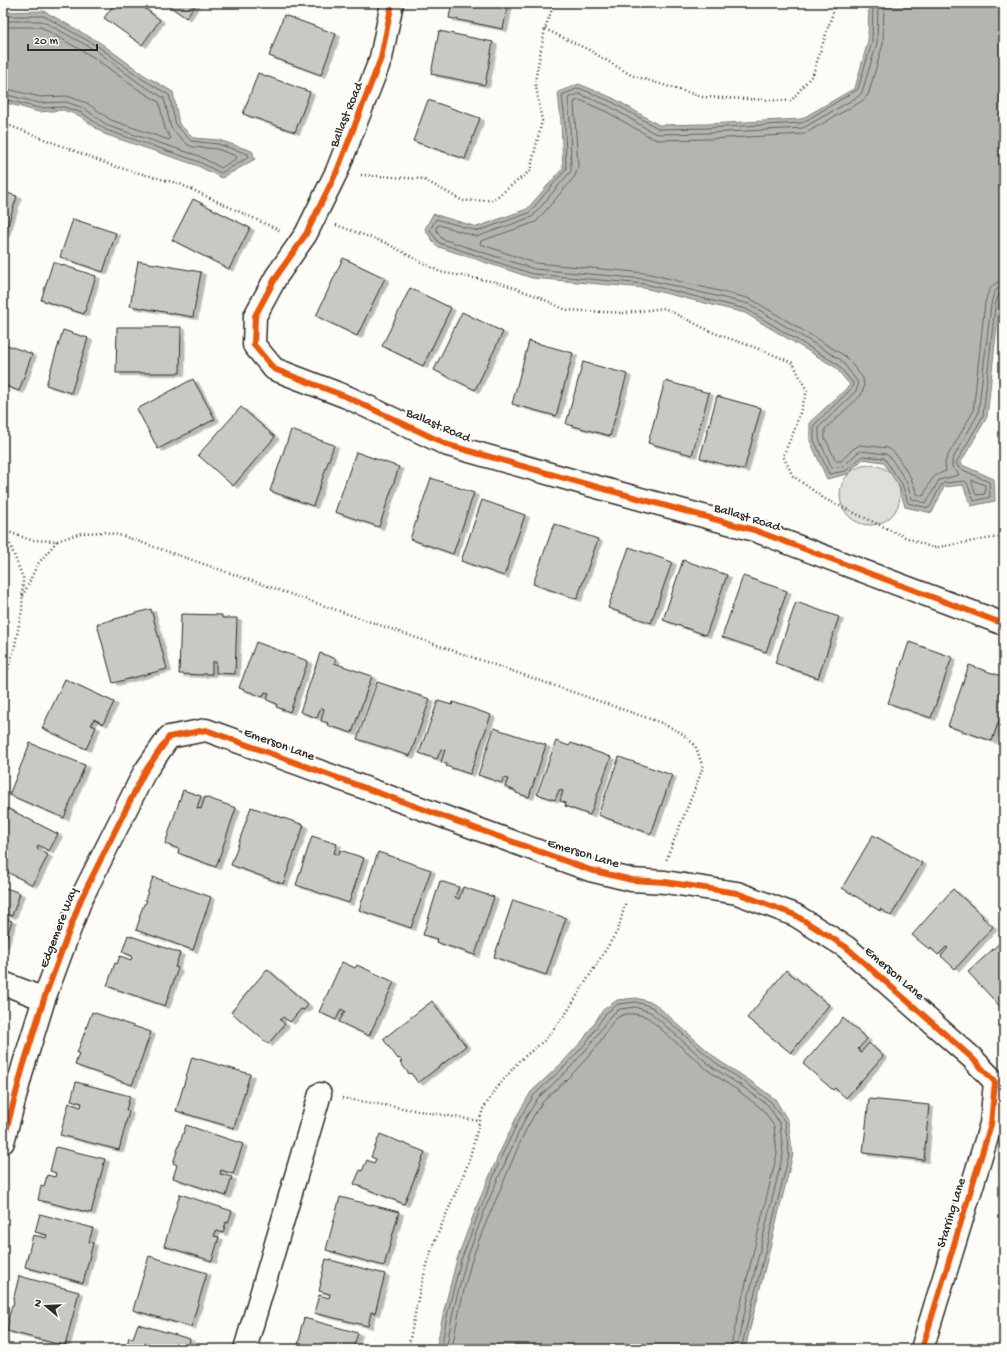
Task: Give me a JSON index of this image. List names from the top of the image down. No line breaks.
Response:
{"streets":{"street":["Ballast Road","Emerson Lane","Edgemere Way","Starring Lane"]},"crossings":[["Emerson Lane","Edgemere Way"],["Emerson Lane","Starring Lane"]],"scale_bar":"20 m","north":"left"}
